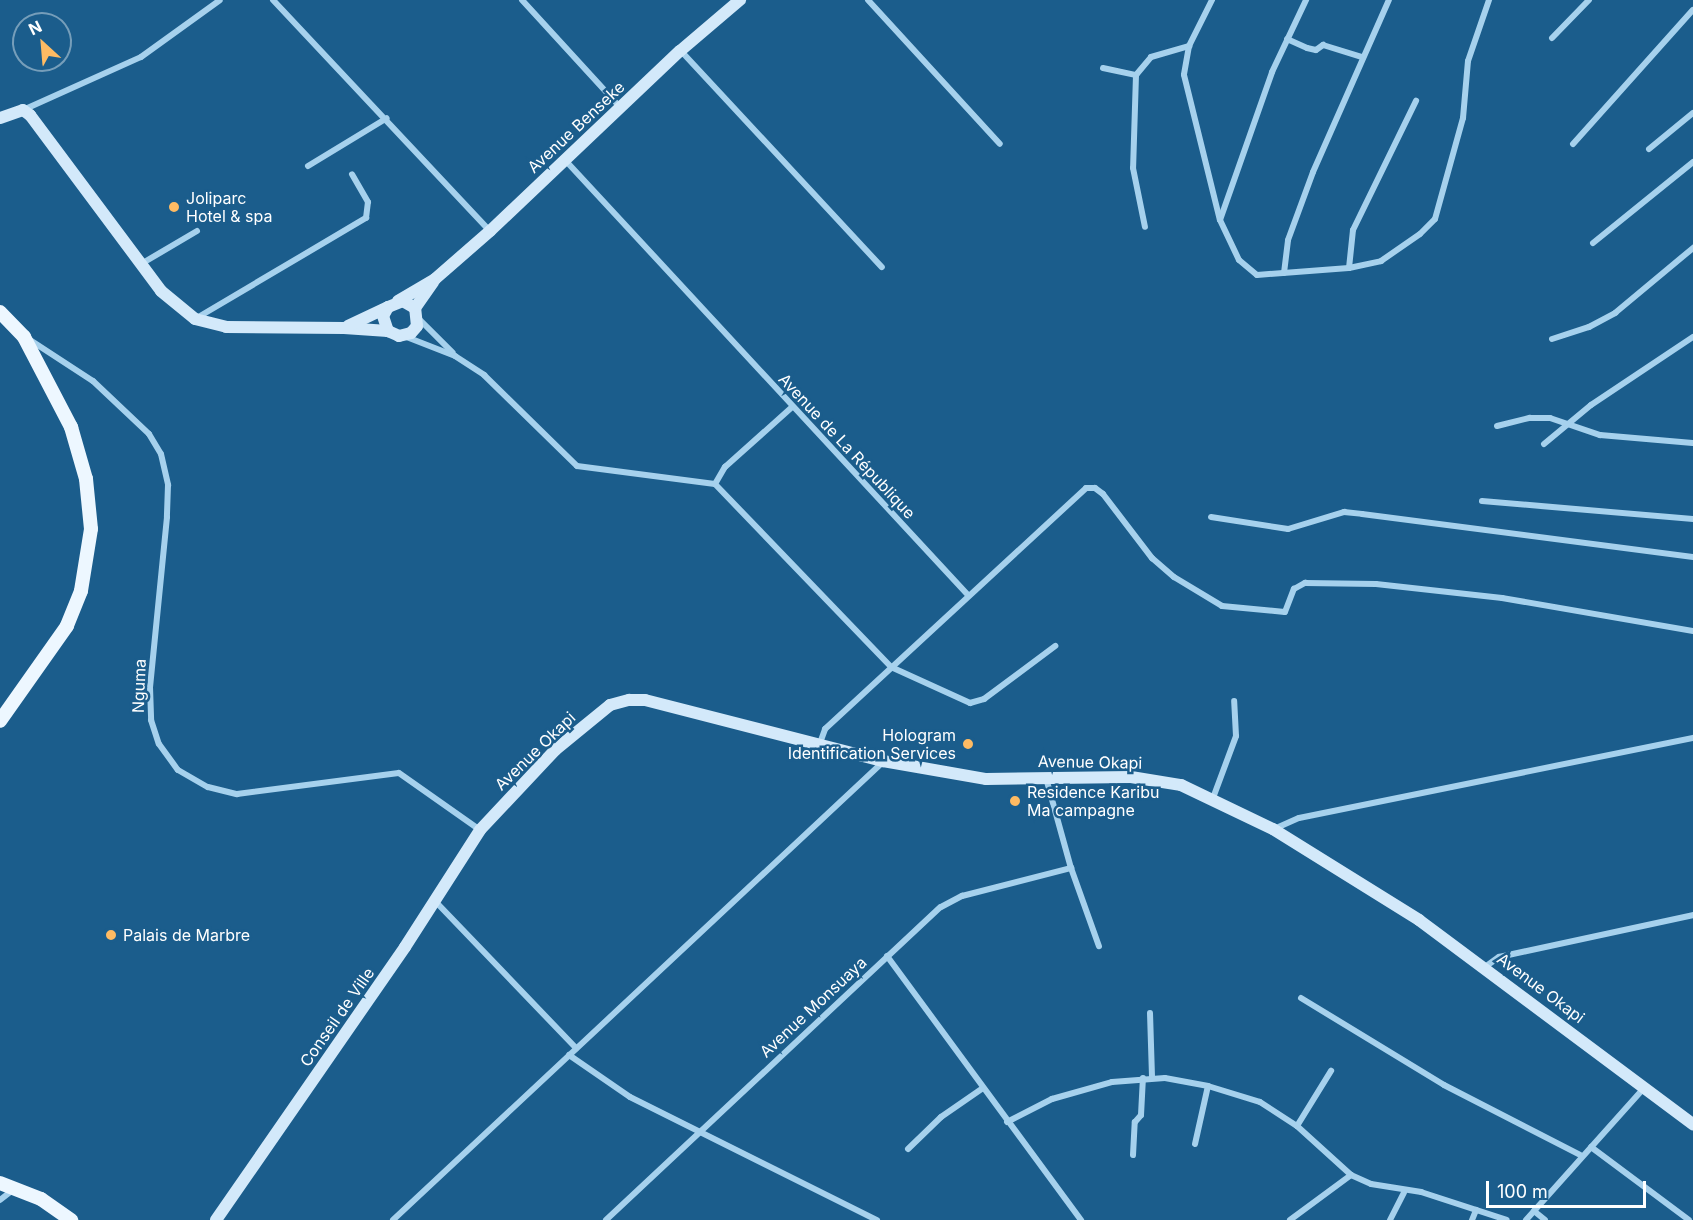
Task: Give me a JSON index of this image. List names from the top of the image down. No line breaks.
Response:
{"streets":{"street":["Avenue Benseke","Avenue de La République","Nguma","Avenue Okapi","Avenue Monsuaya","Conseil de Ville"]},"crossings":[["Avenue Benseke","Avenue de La République"],["Nguma","Avenue Okapi"],["Nguma","Conseil de Ville"],["Avenue Okapi","Conseil de Ville"]],"places":["Joliparc Hotel & spa","Hologram Identification Services","Residence Karibu Ma campagne","Palais de Marbre"],"scale_bar":"100 m","north":"top left"}
